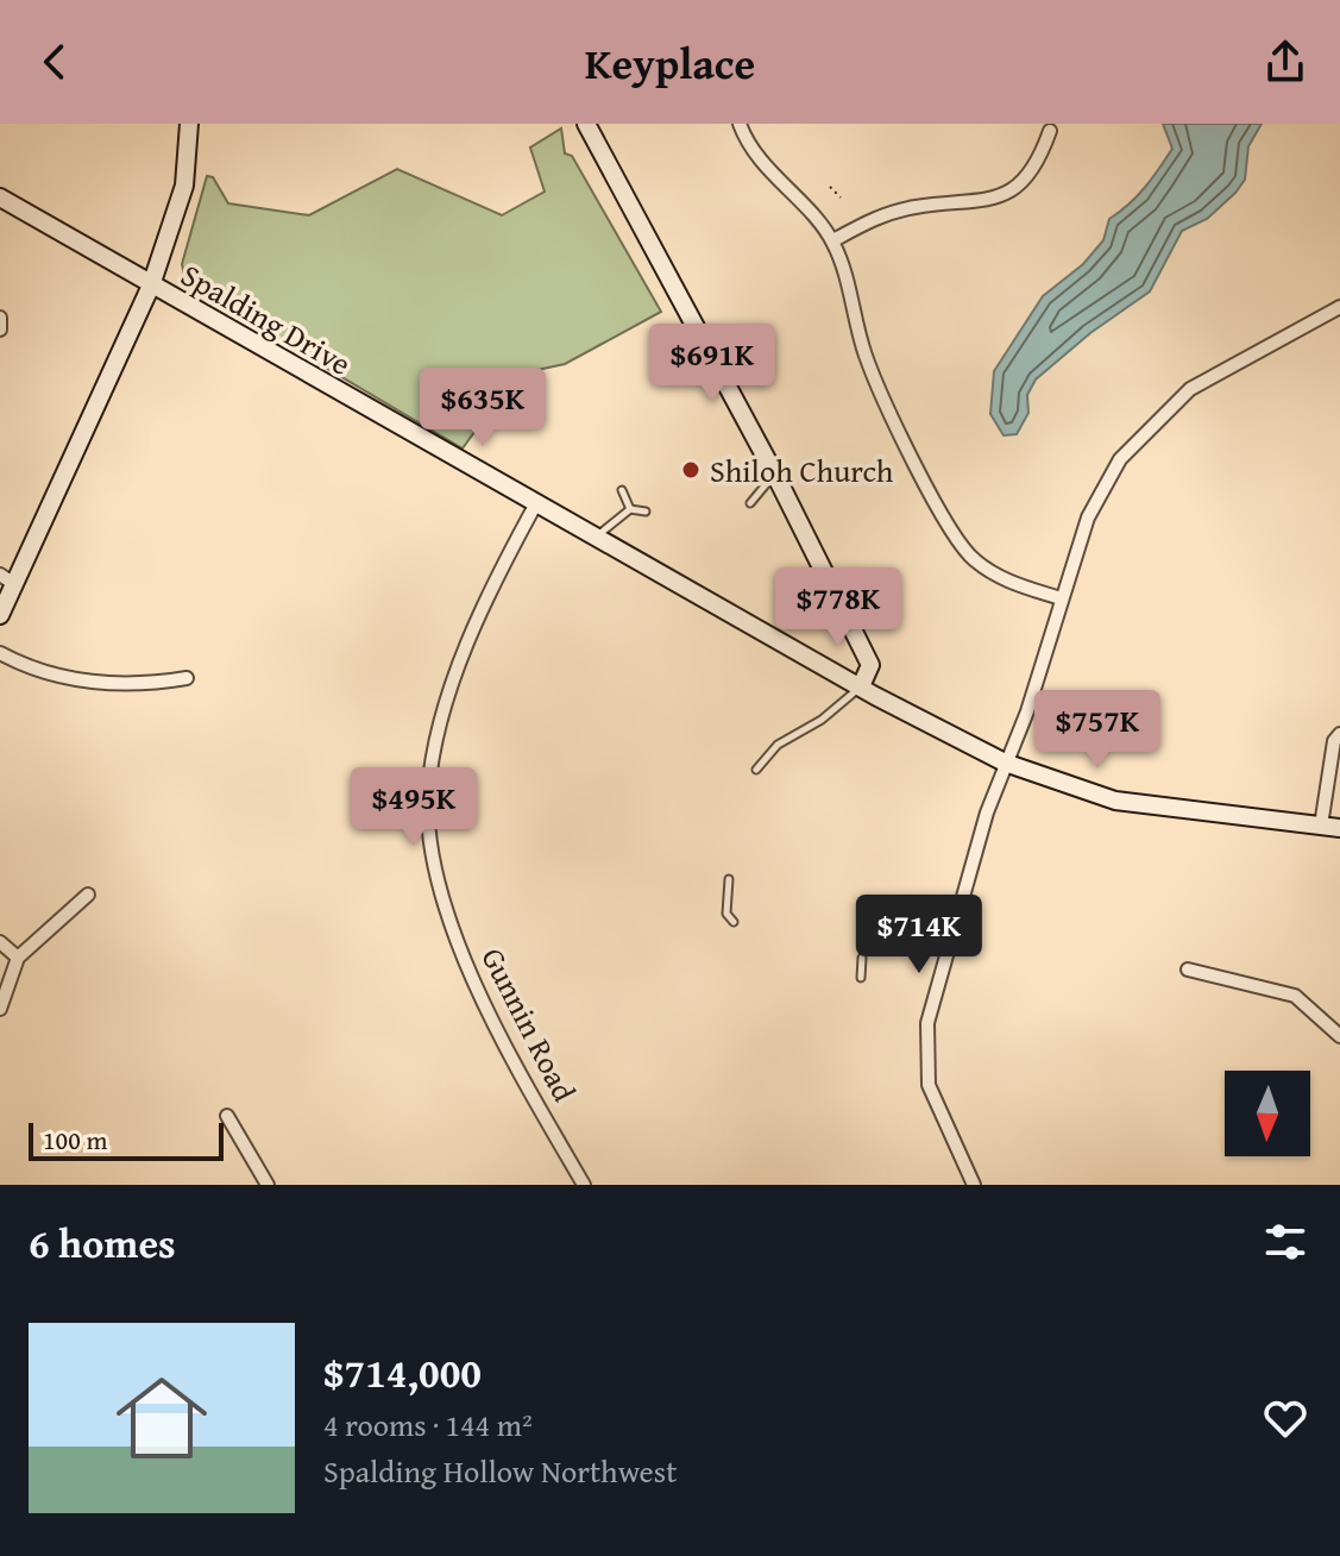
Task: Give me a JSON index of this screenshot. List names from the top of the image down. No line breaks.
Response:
{"streets":{"main road":["Spalding Drive"],"street":["Gunnin Road"]},"crossings":[["Spalding Drive","Gunnin Road"]],"places":["Shiloh Church"],"scale_bar":"100 m","north":"bottom","page":{"header":"Keyplace","price":["$691K","$635K","$778K","$757K","$495K","$714K"],"scale":"100 m","heading":"6 homes","list":[{"name":"$714,000","note":"4 rooms · 144 m² · Spalding Hollow Northwest"}]}}
